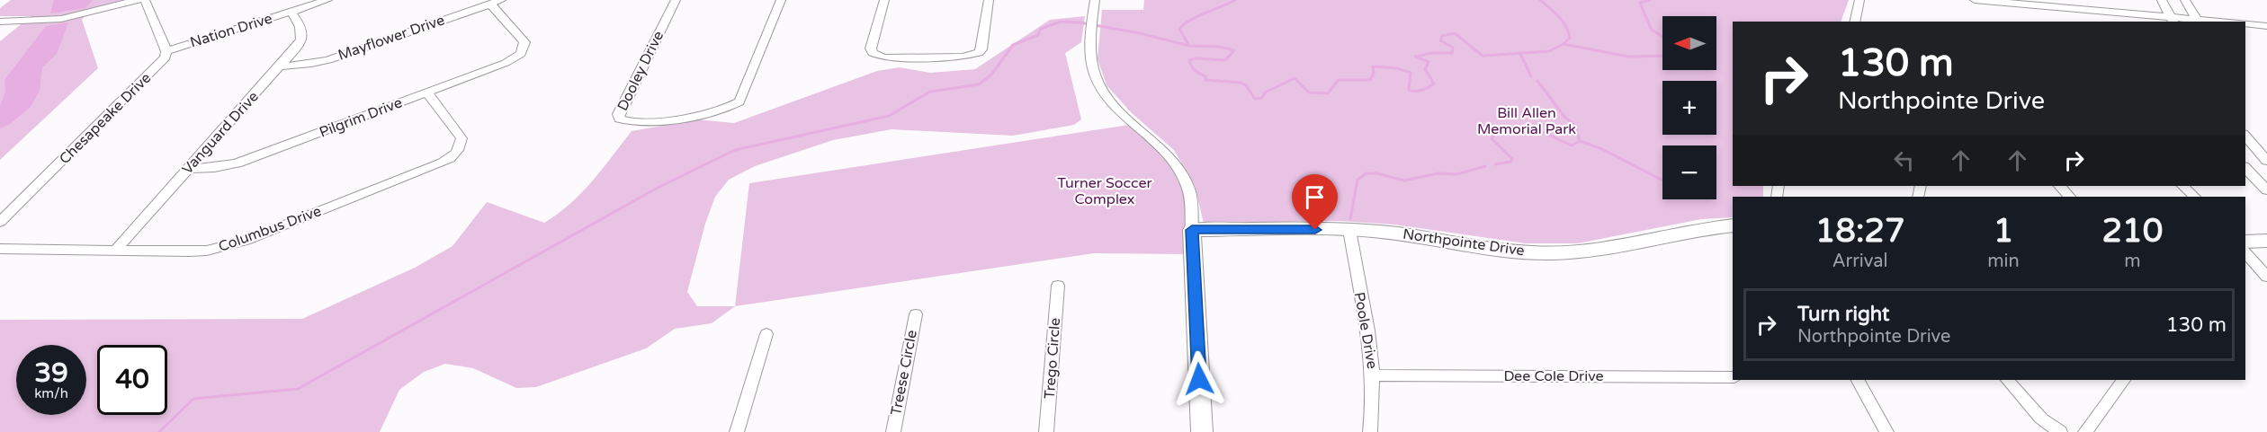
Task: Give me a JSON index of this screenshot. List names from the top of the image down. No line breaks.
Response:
{"streets":{"street":["Nation Drive","Mayflower Drive","Dooley Drive","Pilgrim Drive","Chesapeake Drive","Vanguard Drive","Columbus Drive","Northpointe Drive","Poole Drive","Trego Circle","Treese Circle","Dee Cole Drive"]},"crossings":[["Nation Drive","Chesapeake Drive"],["Nation Drive","Vanguard Drive"],["Mayflower Drive","Pilgrim Drive"],["Mayflower Drive","Vanguard Drive"],["Pilgrim Drive","Vanguard Drive"],["Pilgrim Drive","Columbus Drive"],["Vanguard Drive","Columbus Drive"],["Northpointe Drive","Poole Drive"],["Poole Drive","Dee Cole Drive"]],"parks":["Bill Allen Memorial Park","Turner Soccer Complex"],"north":"left","page":{"map_buttons":["+","−"],"turn":["130 m","Northpointe Drive"],"eta":["18:27","Arrival","1","min","210","m"],"list":[{"name":"Turn right","note":"Northpointe Drive","value":"130 m"}],"speed":"39 km/h","limit":"40"}}
